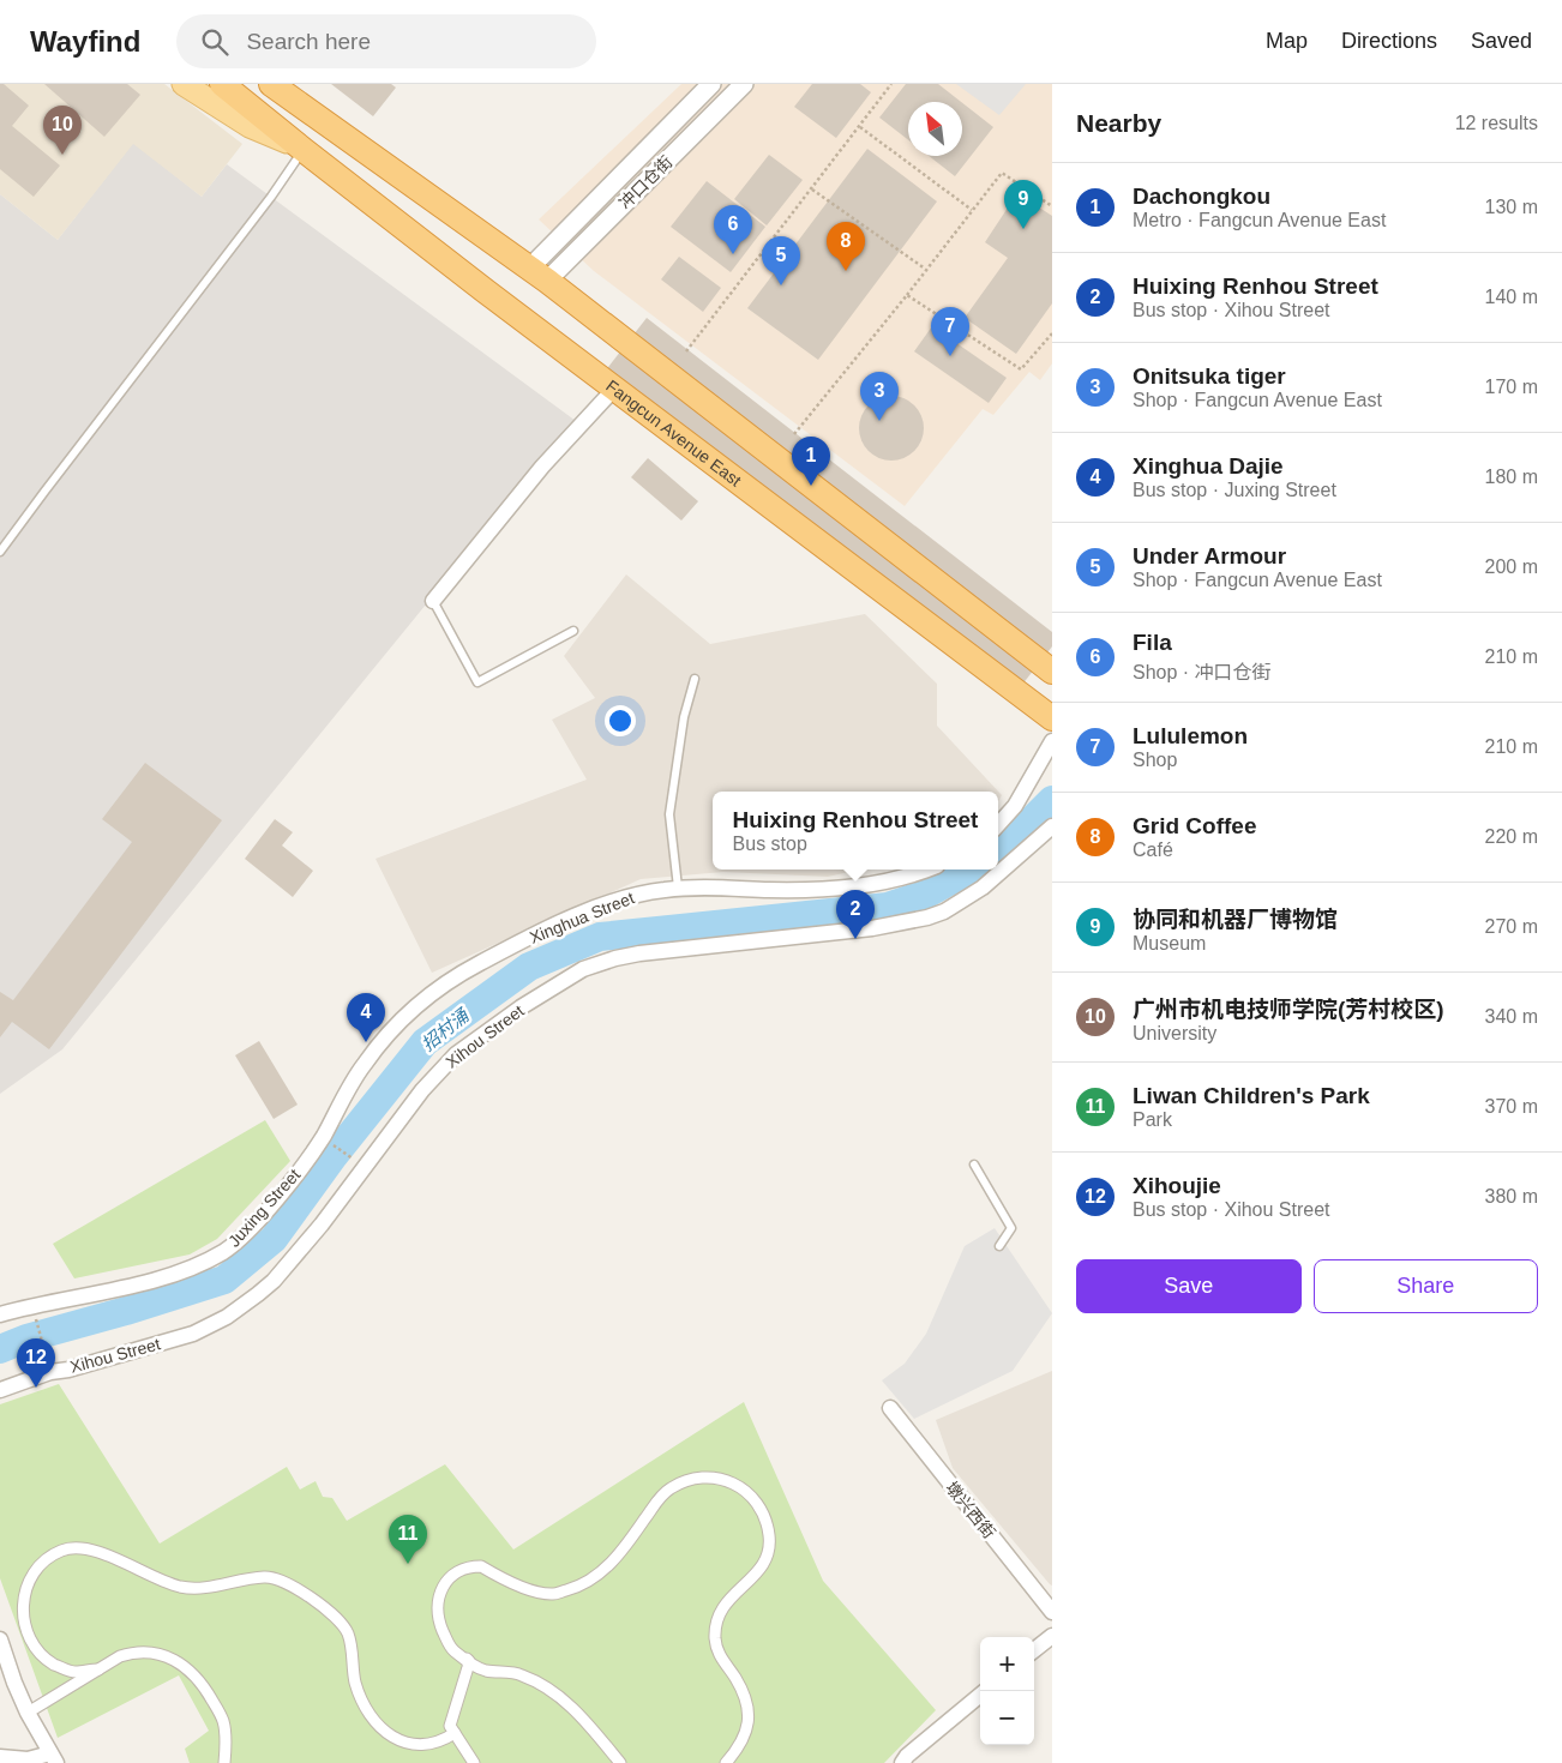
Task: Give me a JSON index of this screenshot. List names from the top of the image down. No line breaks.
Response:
{"streets":{"highway":["Fangcun Avenue East"],"street":["冲口仓街","Xinghua Street","Xihou Street","Juxing Street","墩兴西街"]},"crossings":[["Xinghua Street","Juxing Street"]],"water":["招村涌"],"north":"top left","page":{"header":"Wayfind","search":"Search here","nav":["Map","Directions","Saved"],"heading":["Nearby","12 results"],"pins":["10","9","6","8","5","7","3","1","2","4","12","11"],"list":[{"mark":"1","name":"Dachongkou","note":"Metro · Fangcun Avenue East","value":"130 m"},{"mark":"2","name":"Huixing Renhou Street","note":"Bus stop · Xihou Street","value":"140 m"},{"mark":"3","name":"Onitsuka tiger","note":"Shop · Fangcun Avenue East","value":"170 m"},{"mark":"4","name":"Xinghua Dajie","note":"Bus stop · Juxing Street","value":"180 m"},{"mark":"5","name":"Under Armour","note":"Shop · Fangcun Avenue East","value":"200 m"},{"mark":"6","name":"Fila","note":"Shop · 冲口仓街","value":"210 m"},{"mark":"7","name":"Lululemon","note":"Shop","value":"210 m"},{"mark":"8","name":"Grid Coffee","note":"Café","value":"220 m"},{"mark":"9","name":"协同和机器厂博物馆","note":"Museum","value":"270 m"},{"mark":"10","name":"广州市机电技师学院(芳村校区)","note":"University","value":"340 m"},{"mark":"11","name":"Liwan Children's Park","note":"Park","value":"370 m"},{"mark":"12","name":"Xihoujie","note":"Bus stop · Xihou Street","value":"380 m"}],"popup":["Huixing Renhou Street","Bus stop"],"buttons":["Save","Share"],"map_buttons":["+","−"]}}
